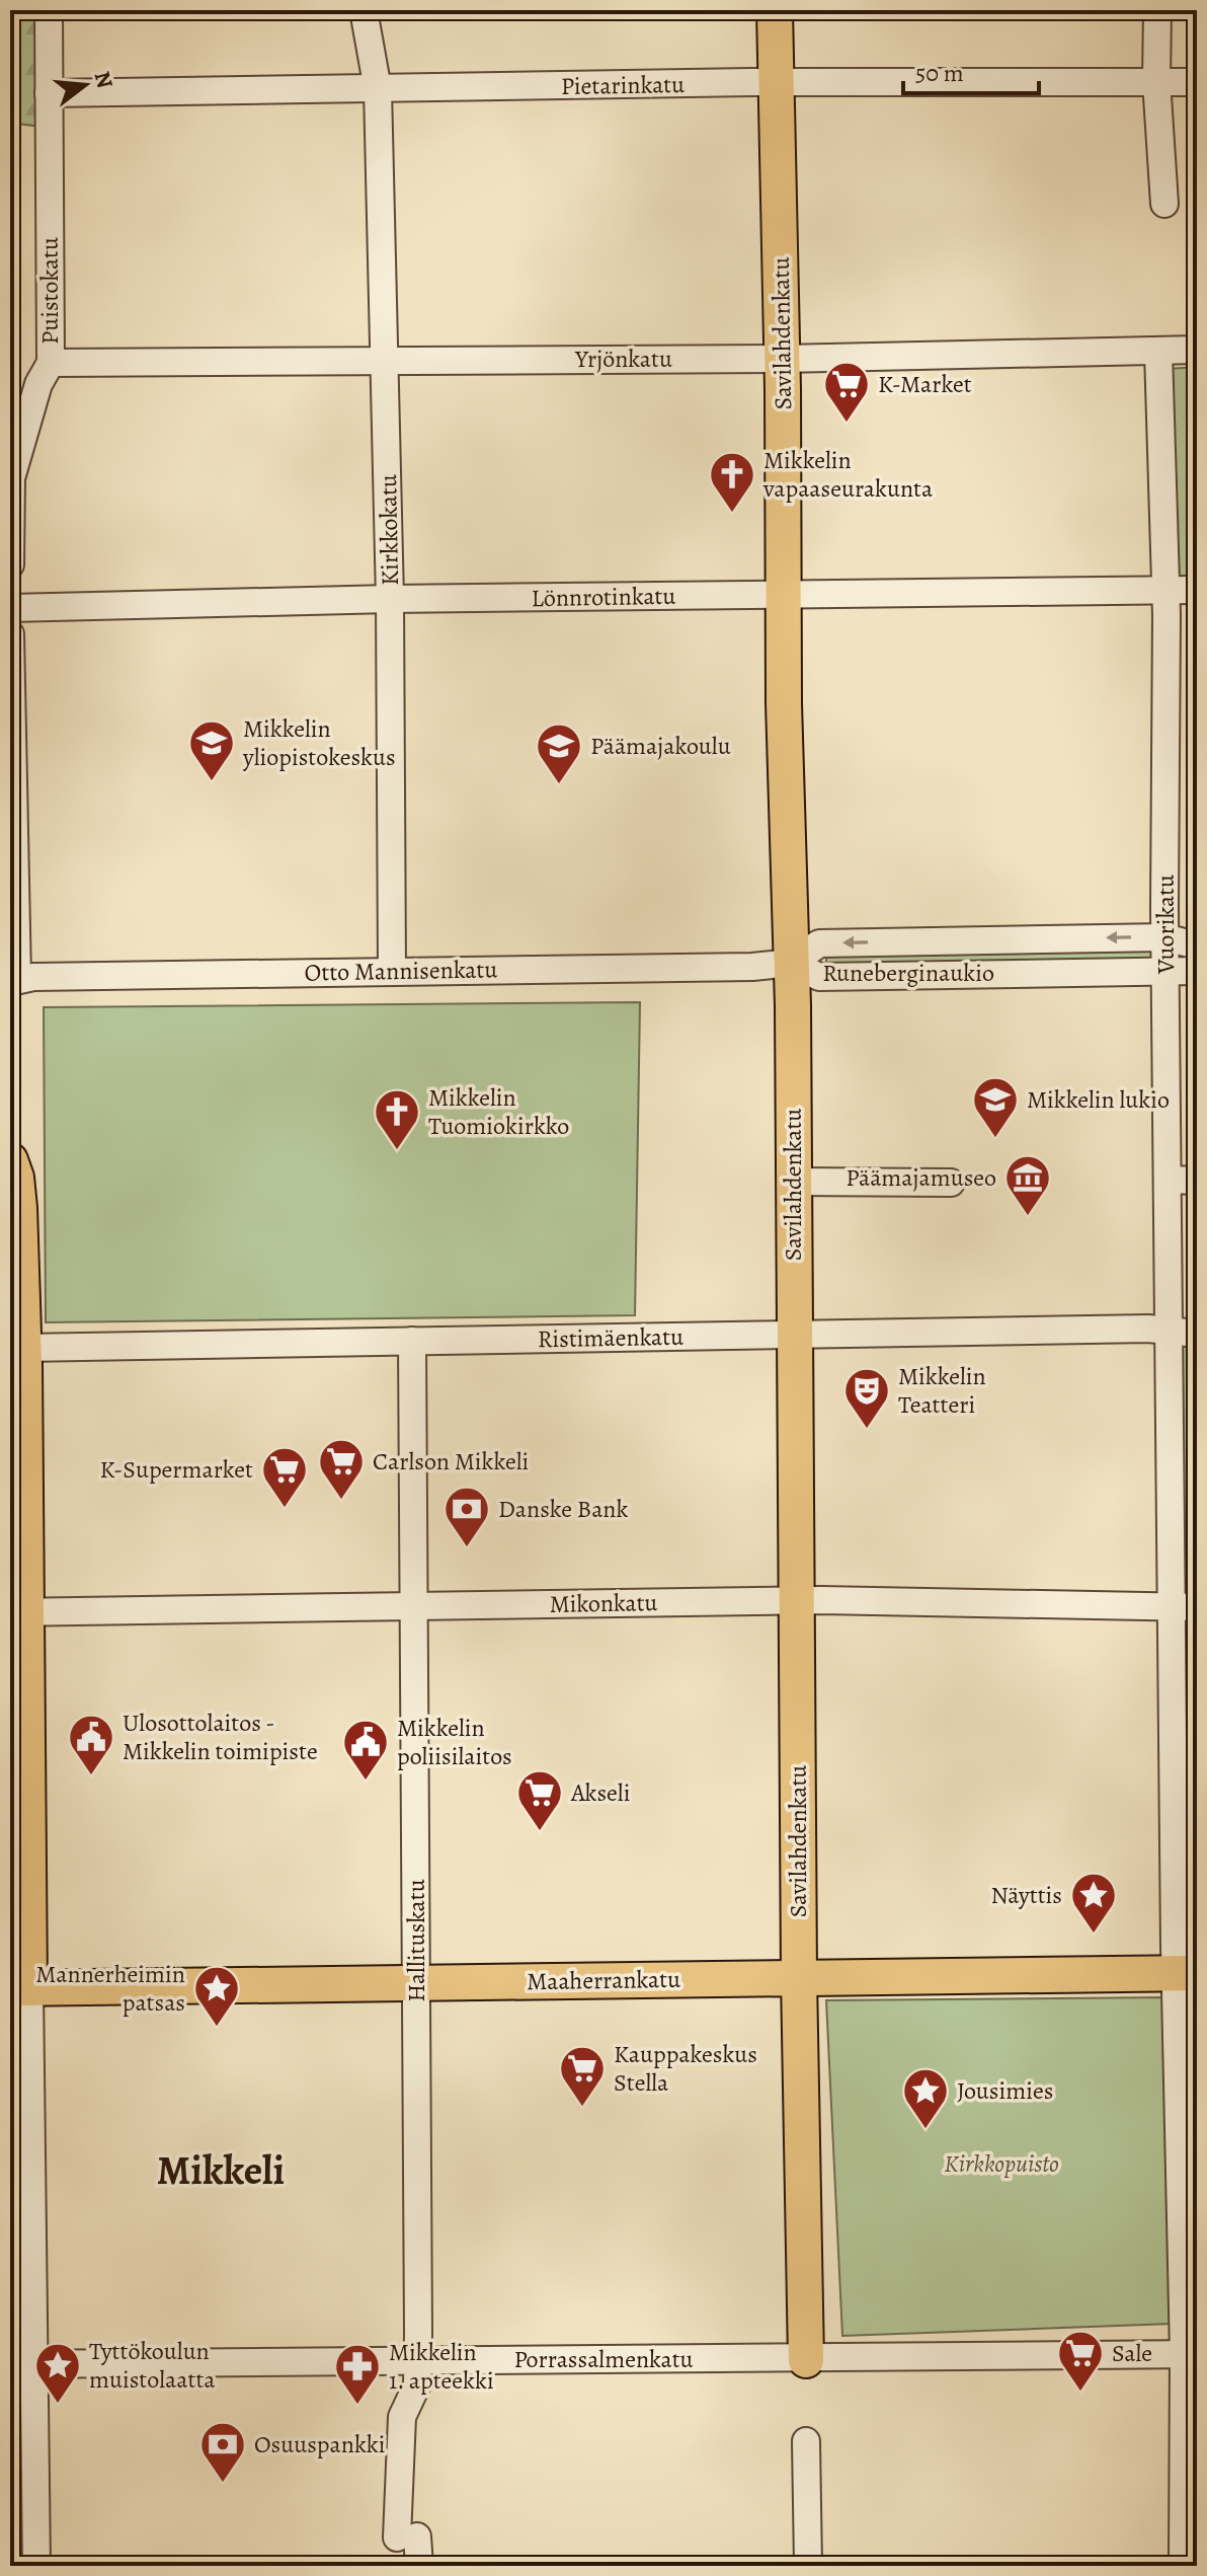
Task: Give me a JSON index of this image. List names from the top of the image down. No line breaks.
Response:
{"streets":{"main road":["Savilahdenkatu","Maaherrankatu"],"street":["Pietarinkatu","Puistokatu","Yrjönkatu","Kirkkokatu","Lönnrotinkatu","Vuorikatu","Otto Mannisenkatu","Runeberginaukio","Ristimäenkatu","Mikonkatu","Hallituskatu","Porrassalmenkatu"]},"crossings":[["Pietarinkatu","Puistokatu"],["Pietarinkatu","Savilahdenkatu"],["Pietarinkatu","Kirkkokatu"],["Puistokatu","Yrjönkatu"],["Savilahdenkatu","Yrjönkatu"],["Savilahdenkatu","Lönnrotinkatu"],["Savilahdenkatu","Otto Mannisenkatu"],["Savilahdenkatu","Runeberginaukio"],["Savilahdenkatu","Ristimäenkatu"],["Savilahdenkatu","Mikonkatu"],["Savilahdenkatu","Maaherrankatu"],["Savilahdenkatu","Porrassalmenkatu"],["Yrjönkatu","Kirkkokatu"],["Yrjönkatu","Vuorikatu"],["Kirkkokatu","Lönnrotinkatu"],["Kirkkokatu","Otto Mannisenkatu"],["Lönnrotinkatu","Vuorikatu"],["Vuorikatu","Runeberginaukio"],["Vuorikatu","Ristimäenkatu"],["Vuorikatu","Mikonkatu"],["Vuorikatu","Maaherrankatu"],["Vuorikatu","Porrassalmenkatu"],["Otto Mannisenkatu","Runeberginaukio"],["Ristimäenkatu","Hallituskatu"],["Mikonkatu","Hallituskatu"],["Hallituskatu","Maaherrankatu"],["Hallituskatu","Porrassalmenkatu"]],"districts":["Mikkeli"],"parks":["Kirkkopuisto"],"places":{"supermarket":["K-Market","Carlson Mikkeli","K-Supermarket","Akseli","Kauppakeskus Stella","Sale"],"church":["Mikkelin vapaaseurakunta","Mikkelin Tuomiokirkko"],"school or university":["Mikkelin yliopistokeskus","Päämajakoulu","Mikkelin lukio"],"museum":["Päämajamuseo"],"theatre":["Mikkelin Teatteri"],"bank":["Danske Bank","Osuuspankki"],"public building":["Ulosottolaitos - Mikkelin toimipiste","Mikkelin poliisilaitos"],"place":["Näyttis","Mannerheimin patsas","Jousimies","Tyttökoulun muistolaatta"],"pharmacy":["Mikkelin 1. apteekki"]},"scale_bar":"50 m","north":"right"}
